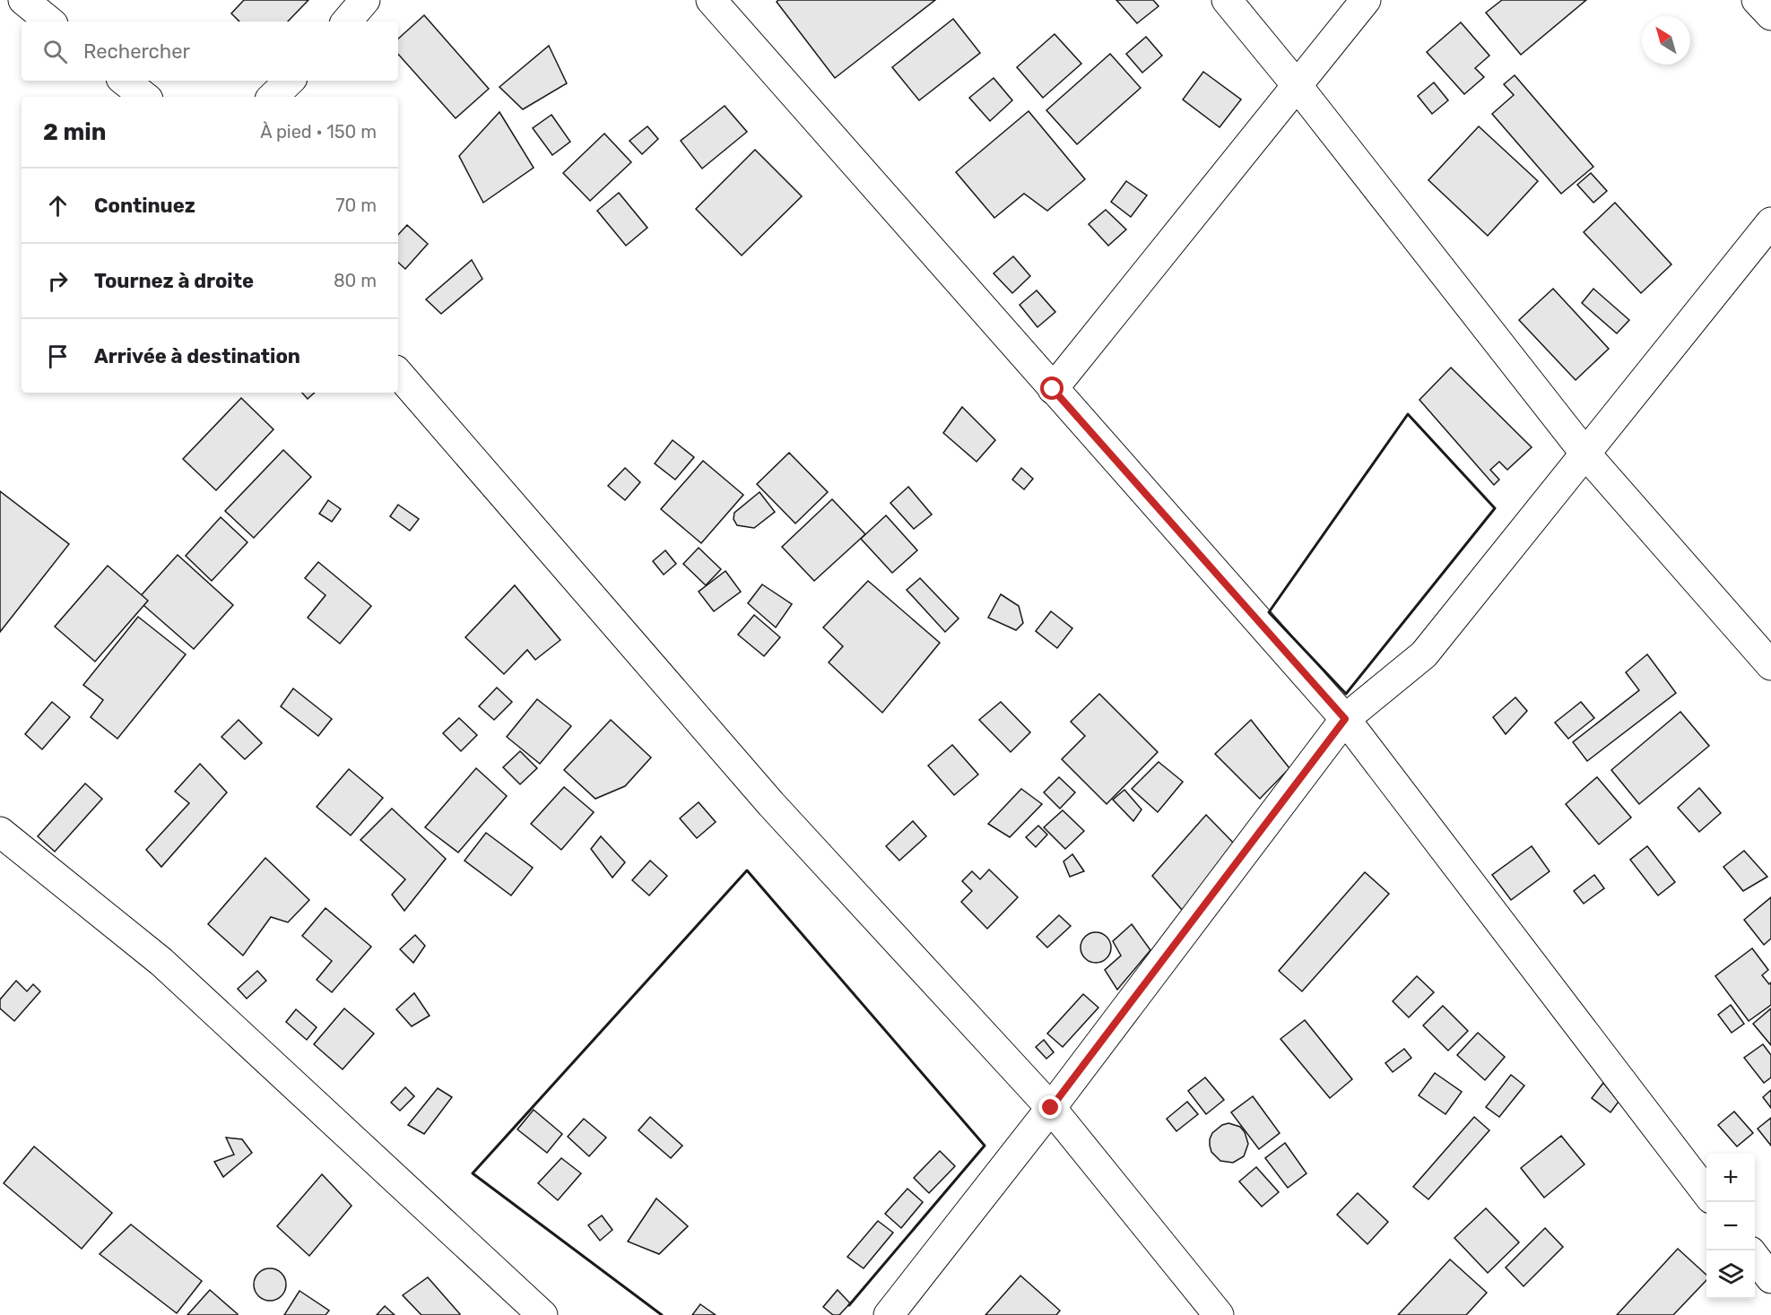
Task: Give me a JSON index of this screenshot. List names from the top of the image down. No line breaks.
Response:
{"north":"top left","page":{"search":"Rechercher","heading":["2 min","À pied · 150 m"],"list":[["Continuez","70 m"],["Tournez à droite","80 m"],"Arrivée à destination"],"map_buttons":["+","−"]}}
